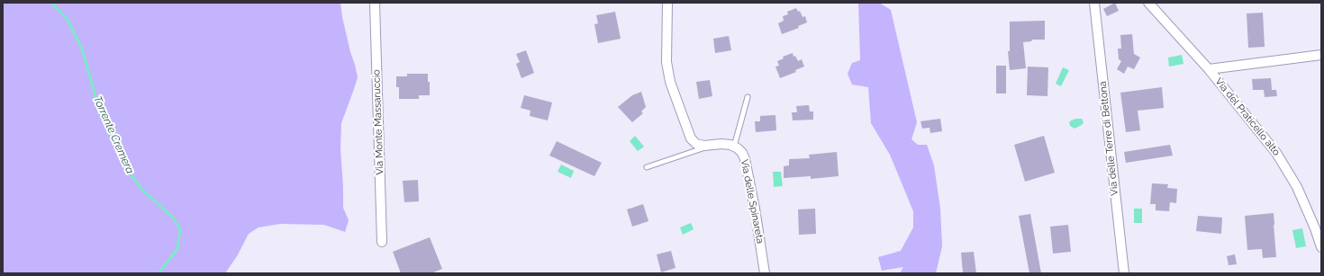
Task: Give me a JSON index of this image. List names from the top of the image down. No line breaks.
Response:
{"streets":{"street":["Via del Praticello alto","Via Monte Massaruccio","Via delle Terre di Bettona","Via delle Spinareta"]},"water":["Torrente Cremera"]}
